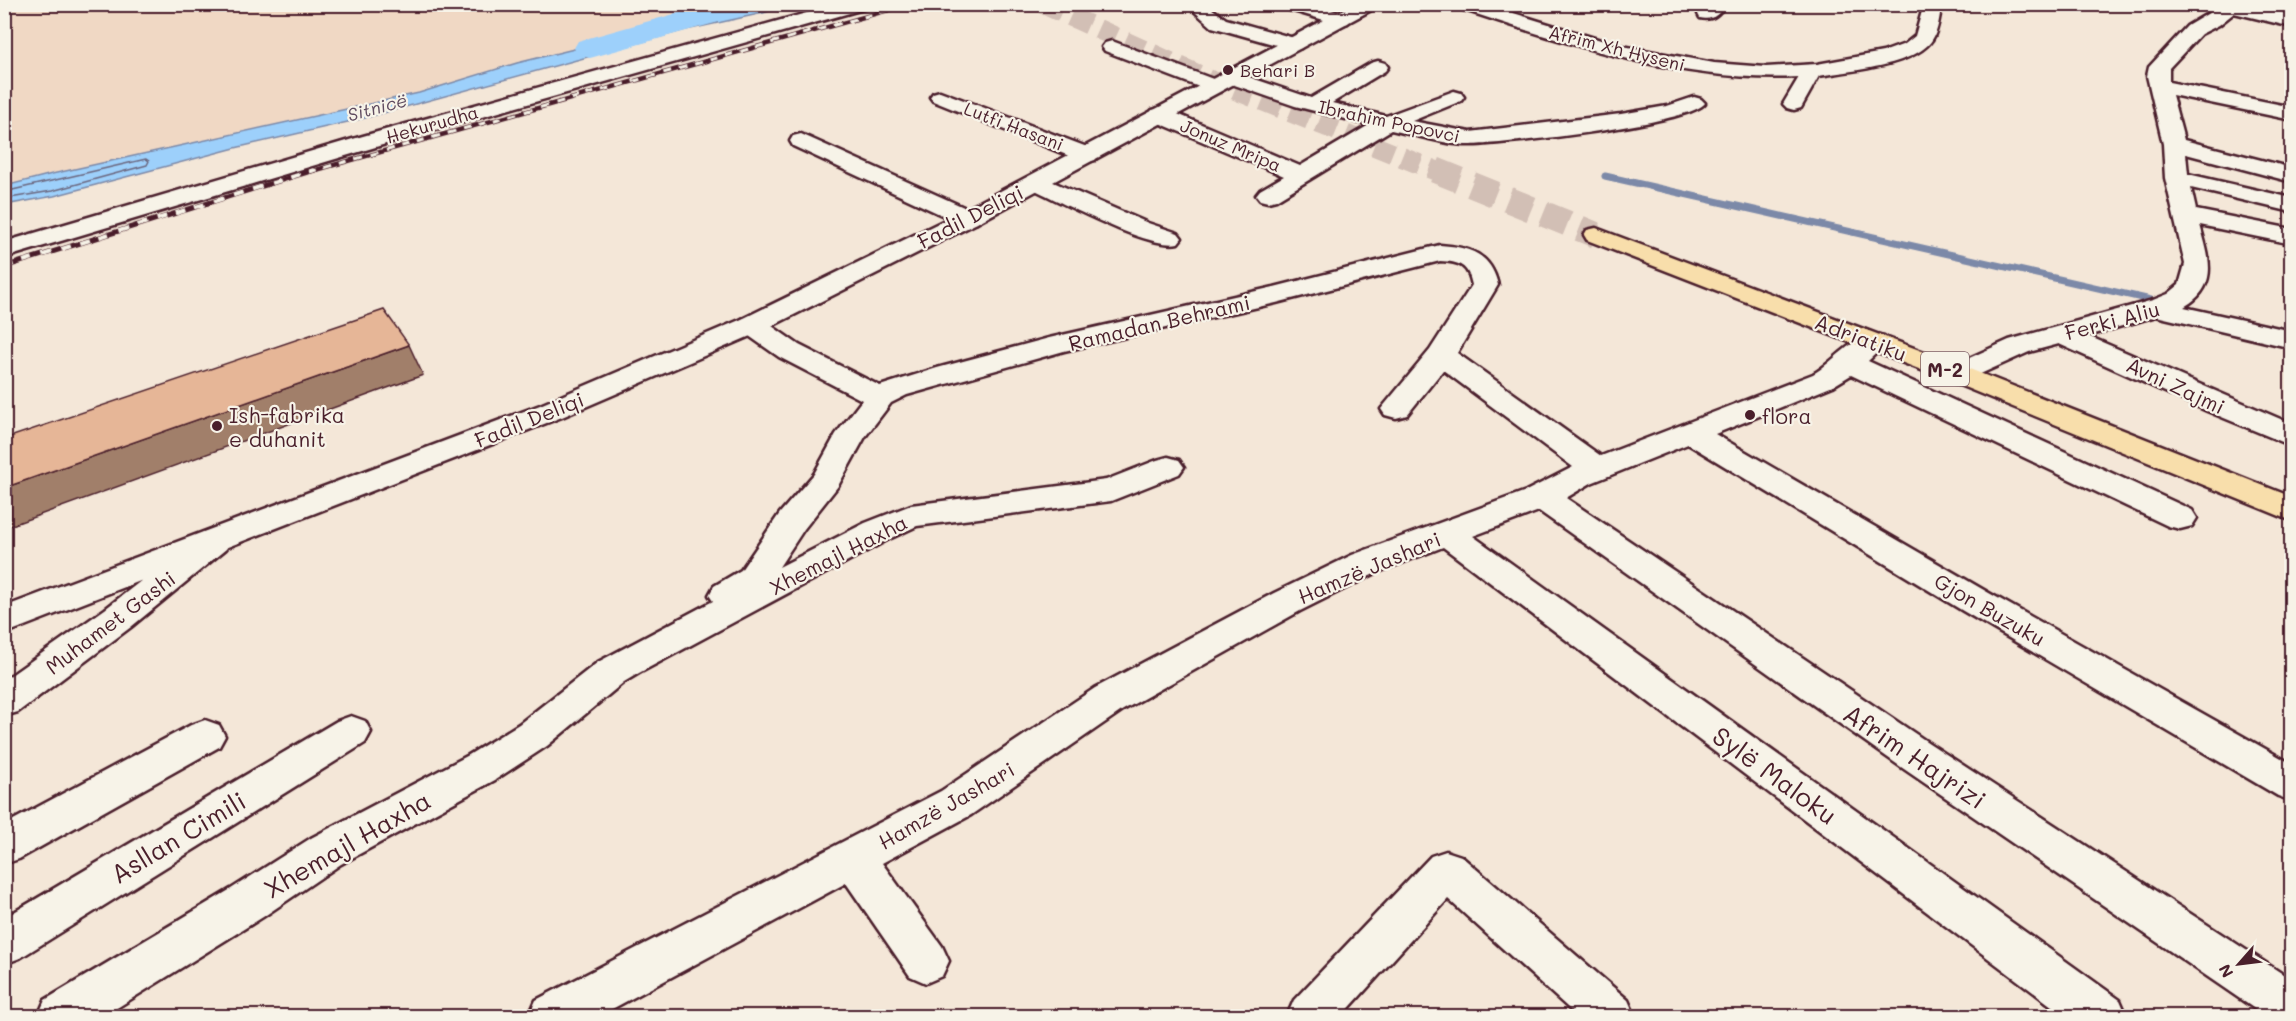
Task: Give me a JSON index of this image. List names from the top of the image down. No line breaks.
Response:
{"streets":{"main road":["Adriatiku","M-2"],"street":["Afrim Xh Hyseni","Ibrahim Popovci","Hekurudha","Lutfi Hasani","Jonuz Mripa","Fadil Deliqi","Ferki Aliu","Ramadan Behrami","Avni Zajmi","Xhemajl Haxha","Hamzë Jashari","Gjon Buzuku","Muhamet Gashi","Afrim Hajrizi","Sylë Maloku","Asllan Cimili"]},"crossings":[["Ibrahim Popovci","Jonuz Mripa"],["Ibrahim Popovci","Fadil Deliqi"],["Lutfi Hasani","Fadil Deliqi"],["Jonuz Mripa","Fadil Deliqi"],["Fadil Deliqi","Muhamet Gashi"],["Ferki Aliu","Adriatiku"],["Ferki Aliu","Avni Zajmi"],["Ramadan Behrami","Xhemajl Haxha"],["Adriatiku","Hamzë Jashari"],["Hamzë Jashari","Gjon Buzuku"],["Hamzë Jashari","Afrim Hajrizi"],["Hamzë Jashari","Sylë Maloku"]],"water":["Sitnicë"],"places":["Behari B","flora","Ish-fabrika e duhanit"],"north":"bottom left"}
